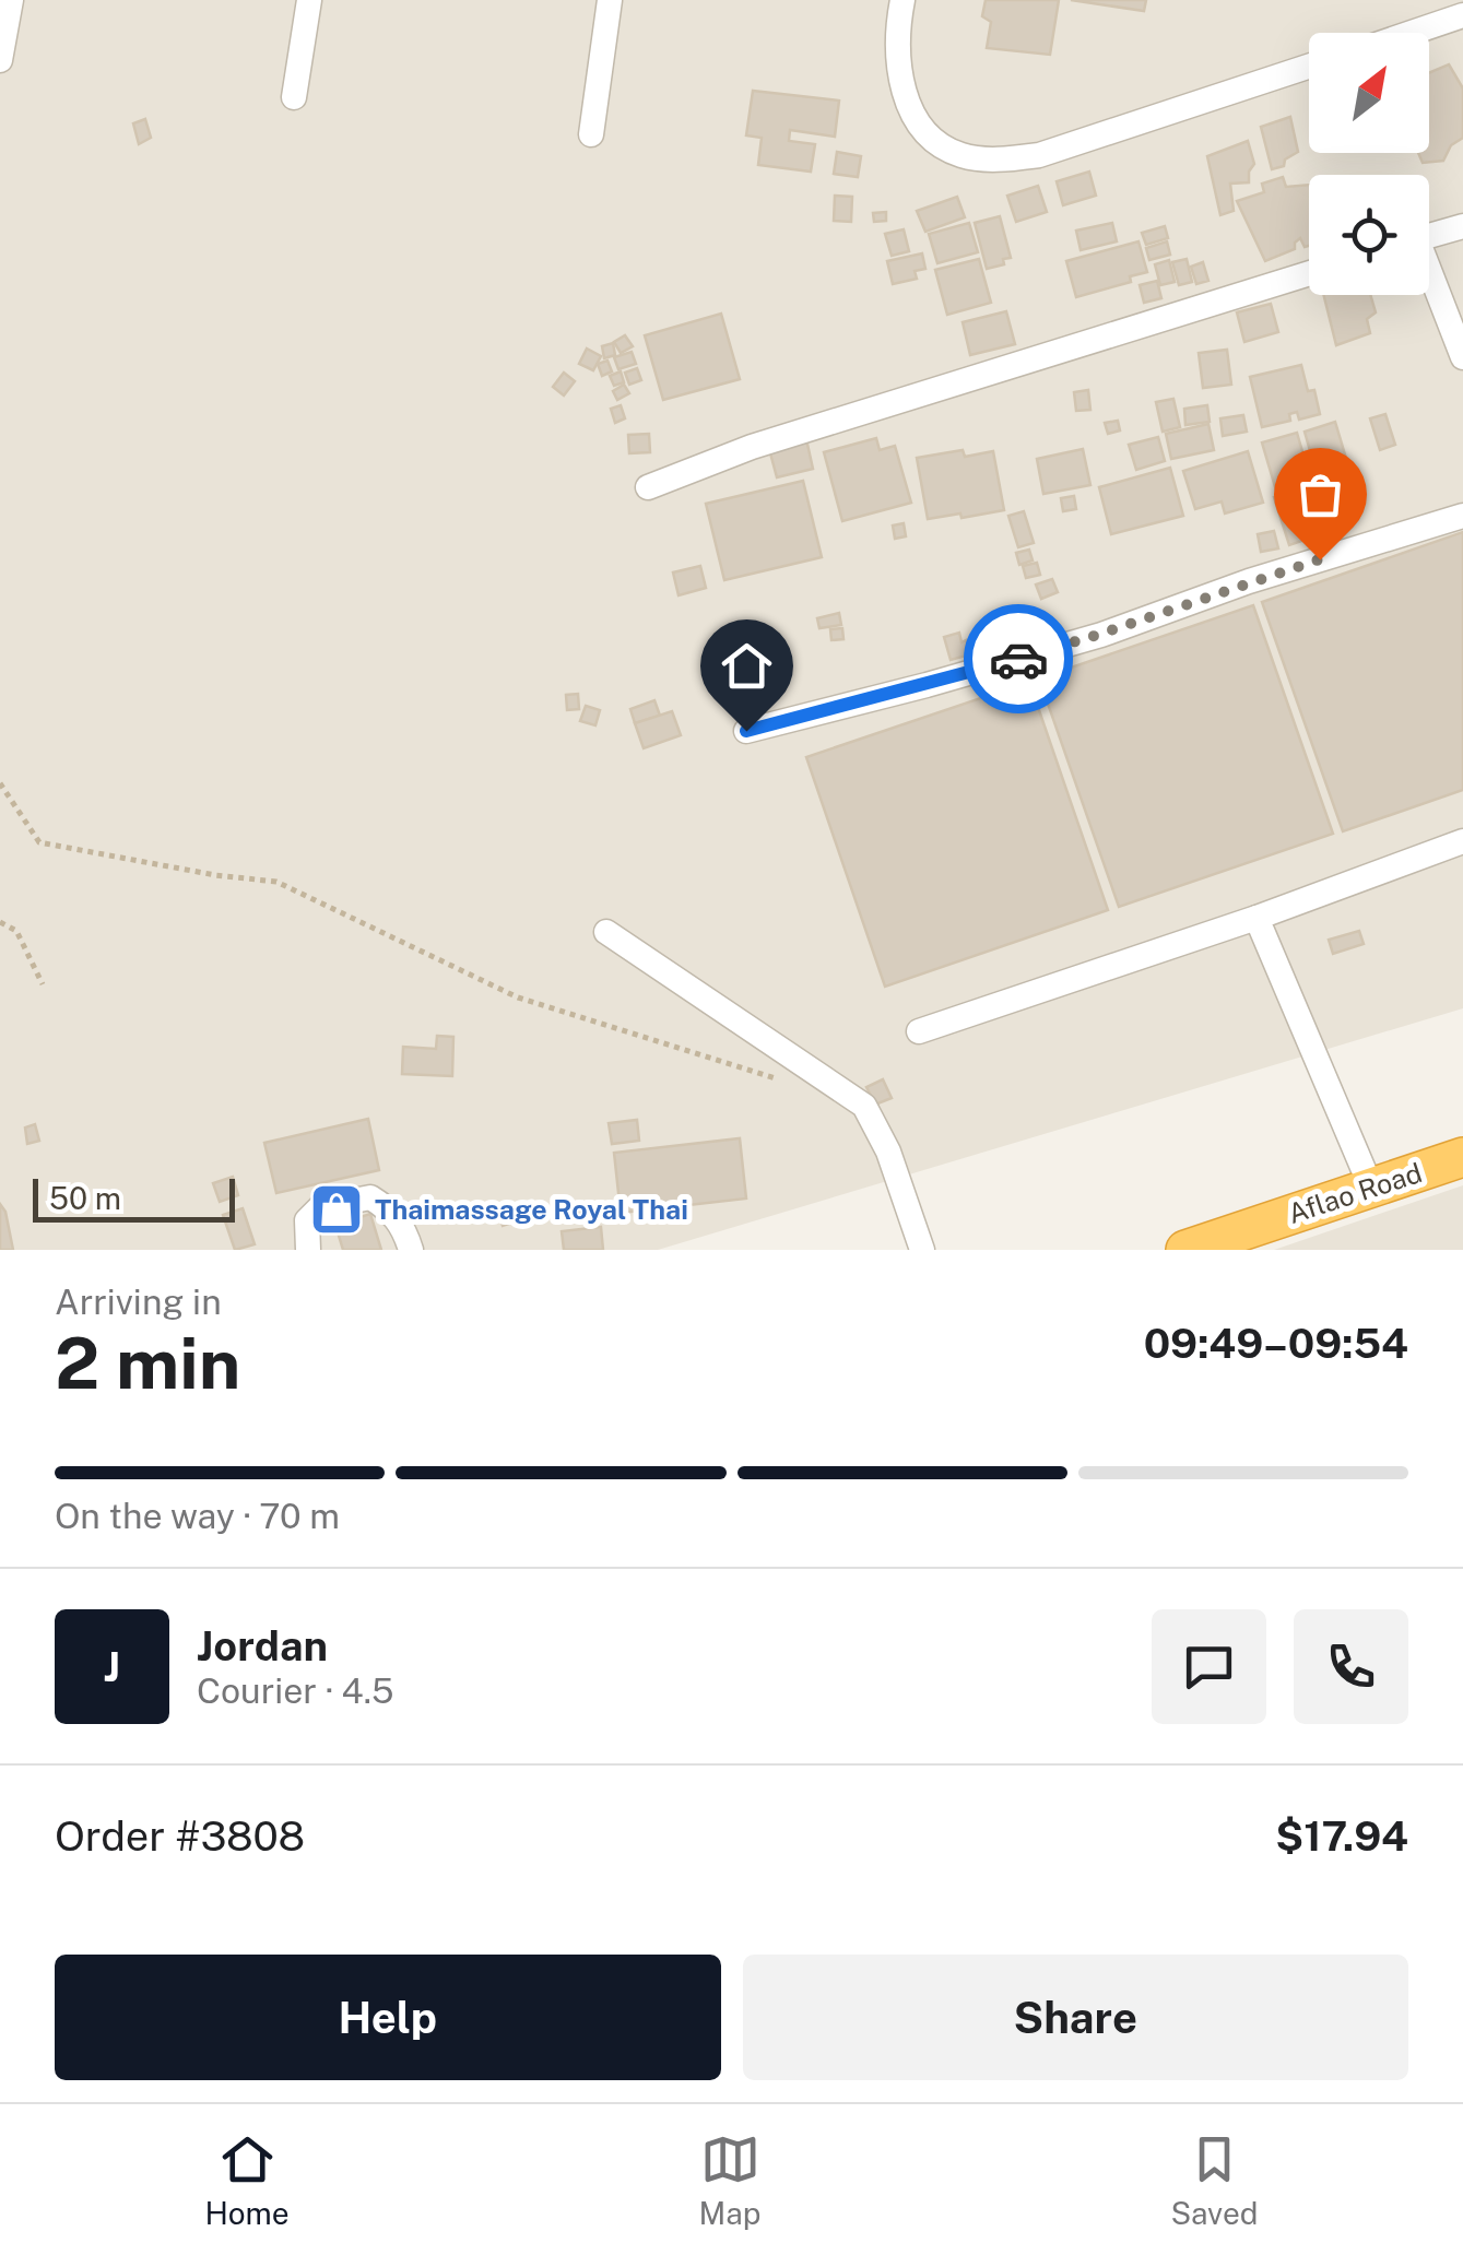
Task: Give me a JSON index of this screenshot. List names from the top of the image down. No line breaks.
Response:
{"streets":{"highway":["Aflao Road"]},"places":{"shop":["Thaimassage Royal Thai"]},"scale_bar":"50 m","north":"top right","page":{"scale":"50 m","heading":["2 min","Arriving in","09:49–09:54"],"panel":["Jordan","Courier · 4.5","Order #3808","$17.94"],"bar":"On the way · 70 m","round":"J","buttons":["Help","Share"],"tabs":["Home","Map","Saved"]}}
